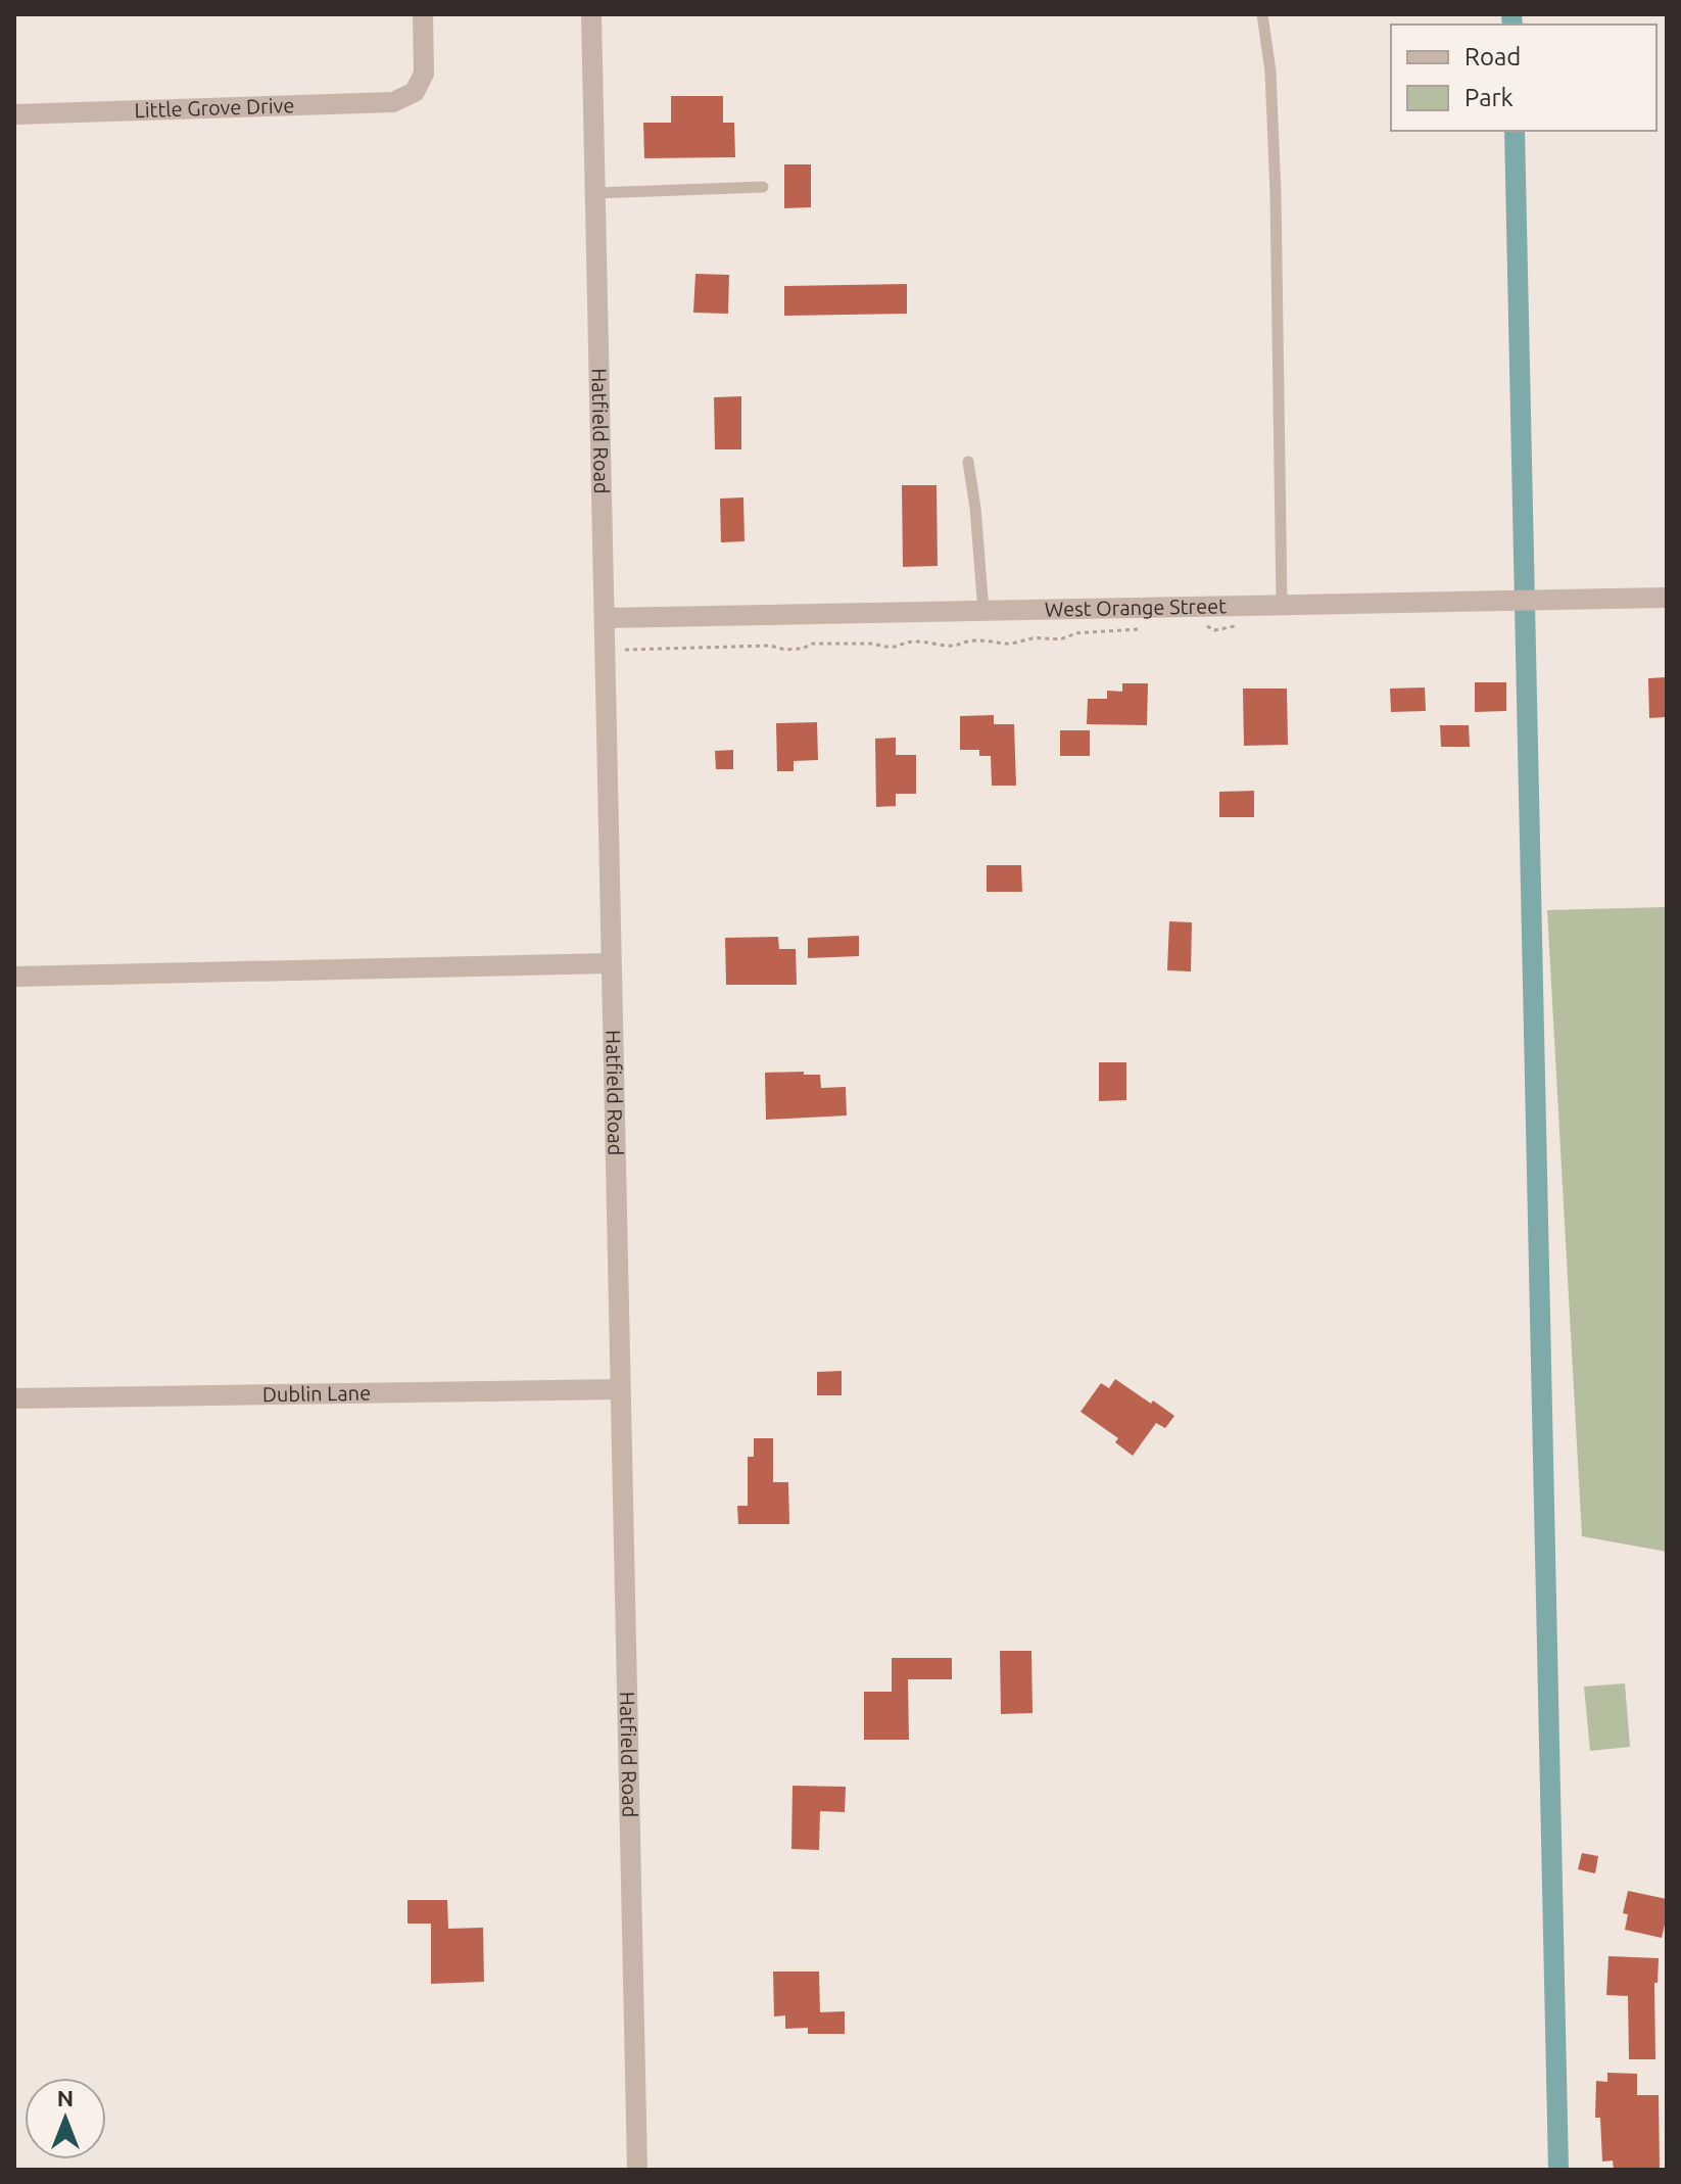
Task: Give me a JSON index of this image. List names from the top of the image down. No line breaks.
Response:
{"streets":{"street":["Little Grove Drive","Hatfield Road","West Orange Street","Dublin Lane"]},"crossings":[["Hatfield Road","West Orange Street"],["Hatfield Road","Dublin Lane"]],"legend":["Road","Park"],"north":"top"}
